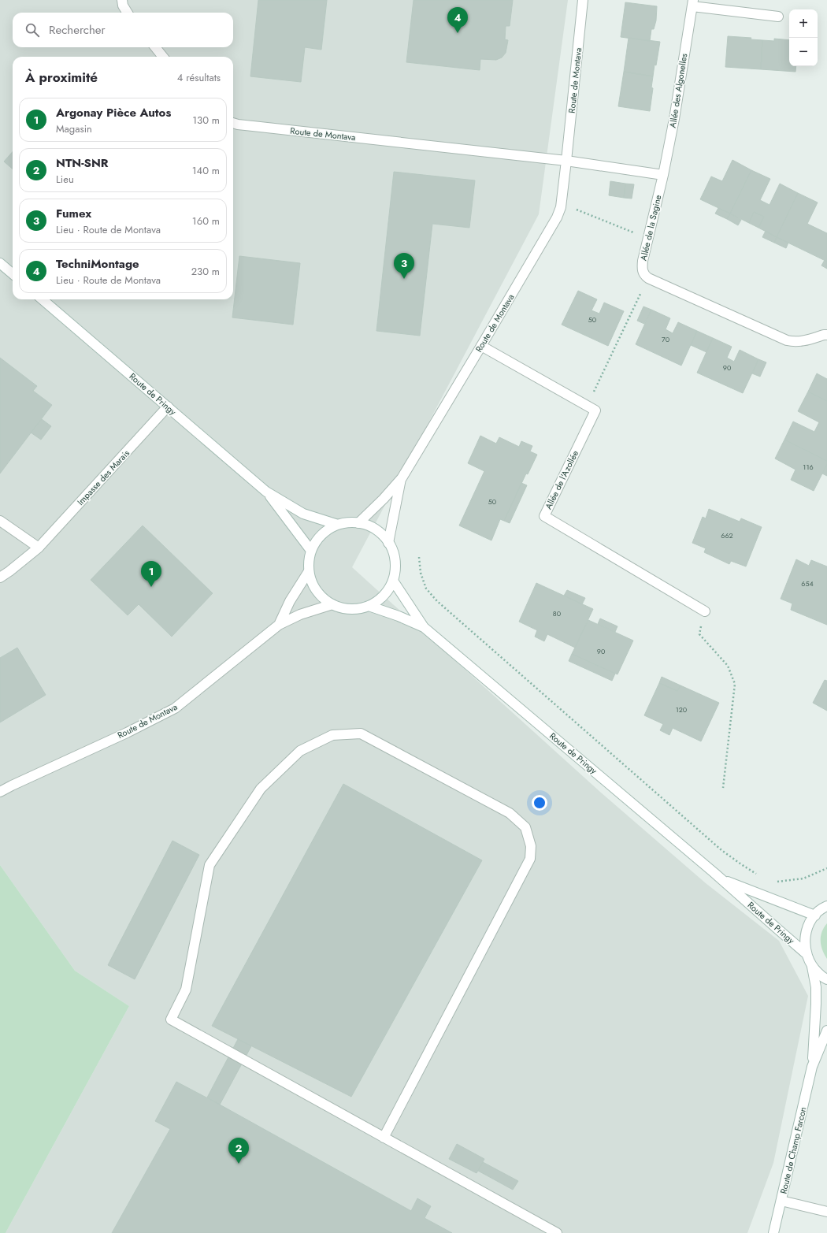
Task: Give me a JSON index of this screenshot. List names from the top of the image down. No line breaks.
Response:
{"streets":{"street":["Route de Montava","Allée des Algonelles","Allée de la Sagine","Route de Pringy","Impasse des Marais","Allée de l'Azollée","Route de Champ Farcon"]},"crossings":[["Route de Montava","Route de Pringy"],["Allée des Algonelles","Allée de la Sagine"],["Route de Pringy","Impasse des Marais"]],"house_numbers":["50","70","90","116","50","662","654","80","90","120"],"page":{"pins":["4","3","1","2"],"map_buttons":["+","−"],"search":"Rechercher","heading":["À proximité","4 résultats"],"list":[{"mark":"1","name":"Argonay Pièce Autos","note":"Magasin","value":"130 m"},{"mark":"2","name":"NTN-SNR","note":"Lieu","value":"140 m"},{"mark":"3","name":"Fumex","note":"Lieu · Route de Montava","value":"160 m"},{"mark":"4","name":"TechniMontage","note":"Lieu · Route de Montava","value":"230 m"}]}}
